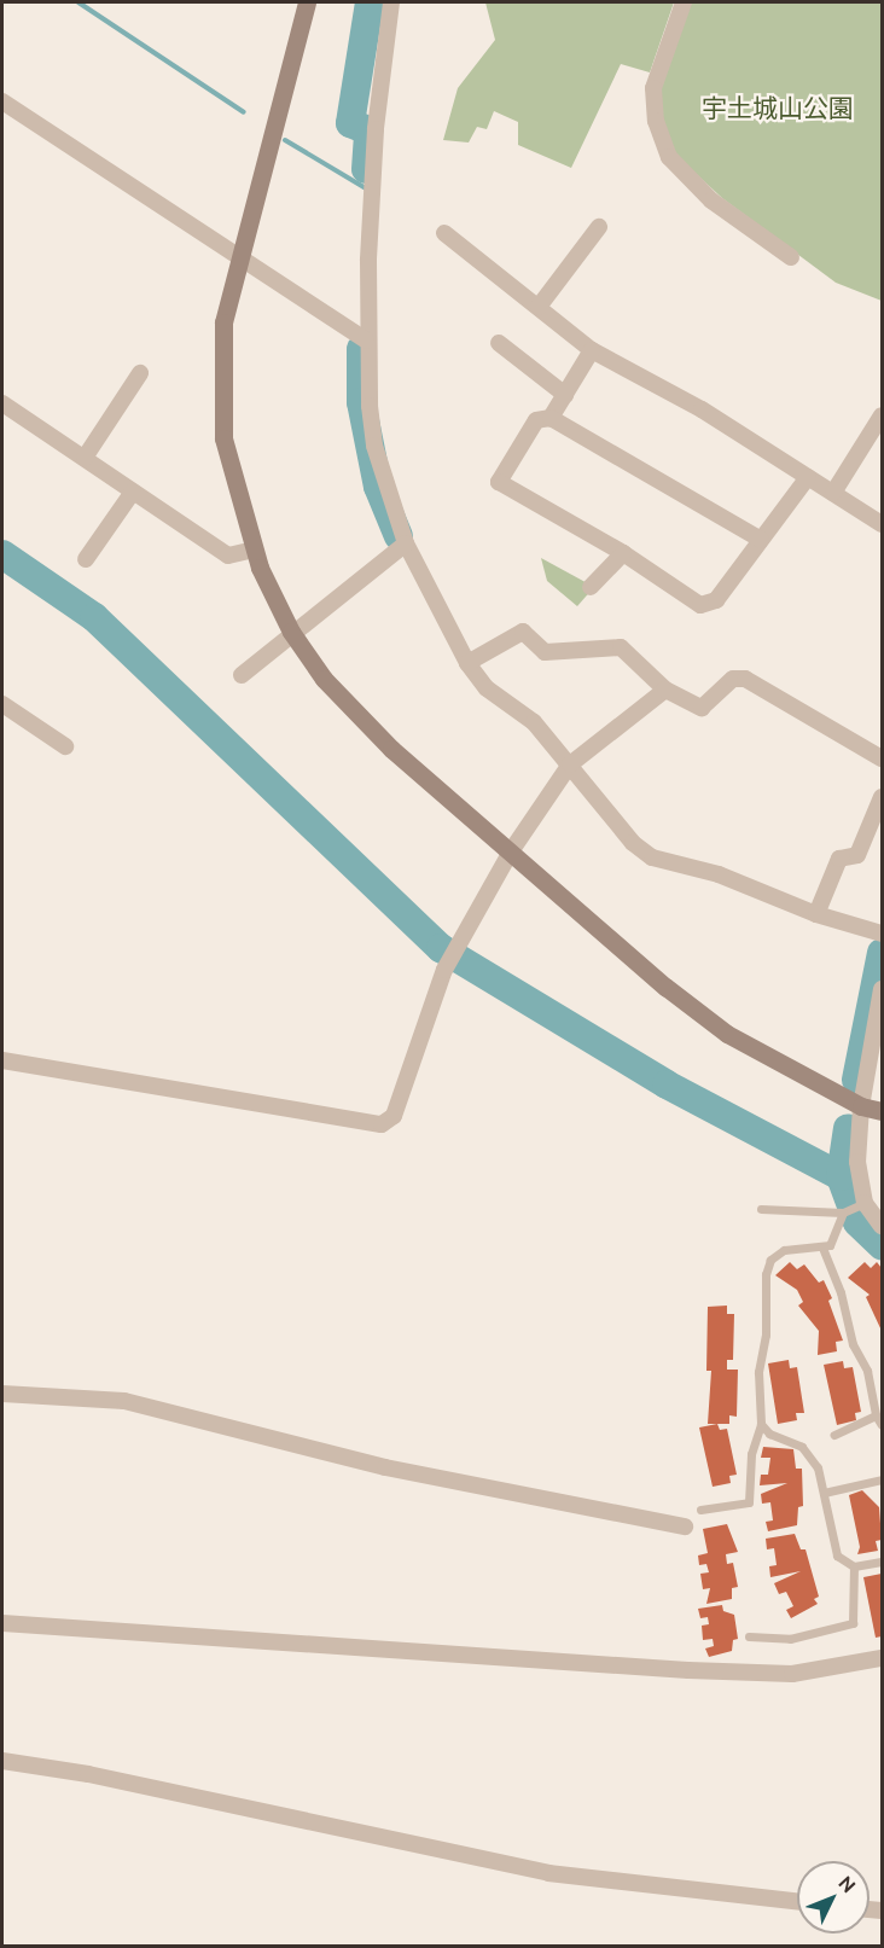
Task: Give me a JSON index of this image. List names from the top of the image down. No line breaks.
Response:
{"parks":["宇土城山公園"],"north":"top right"}
